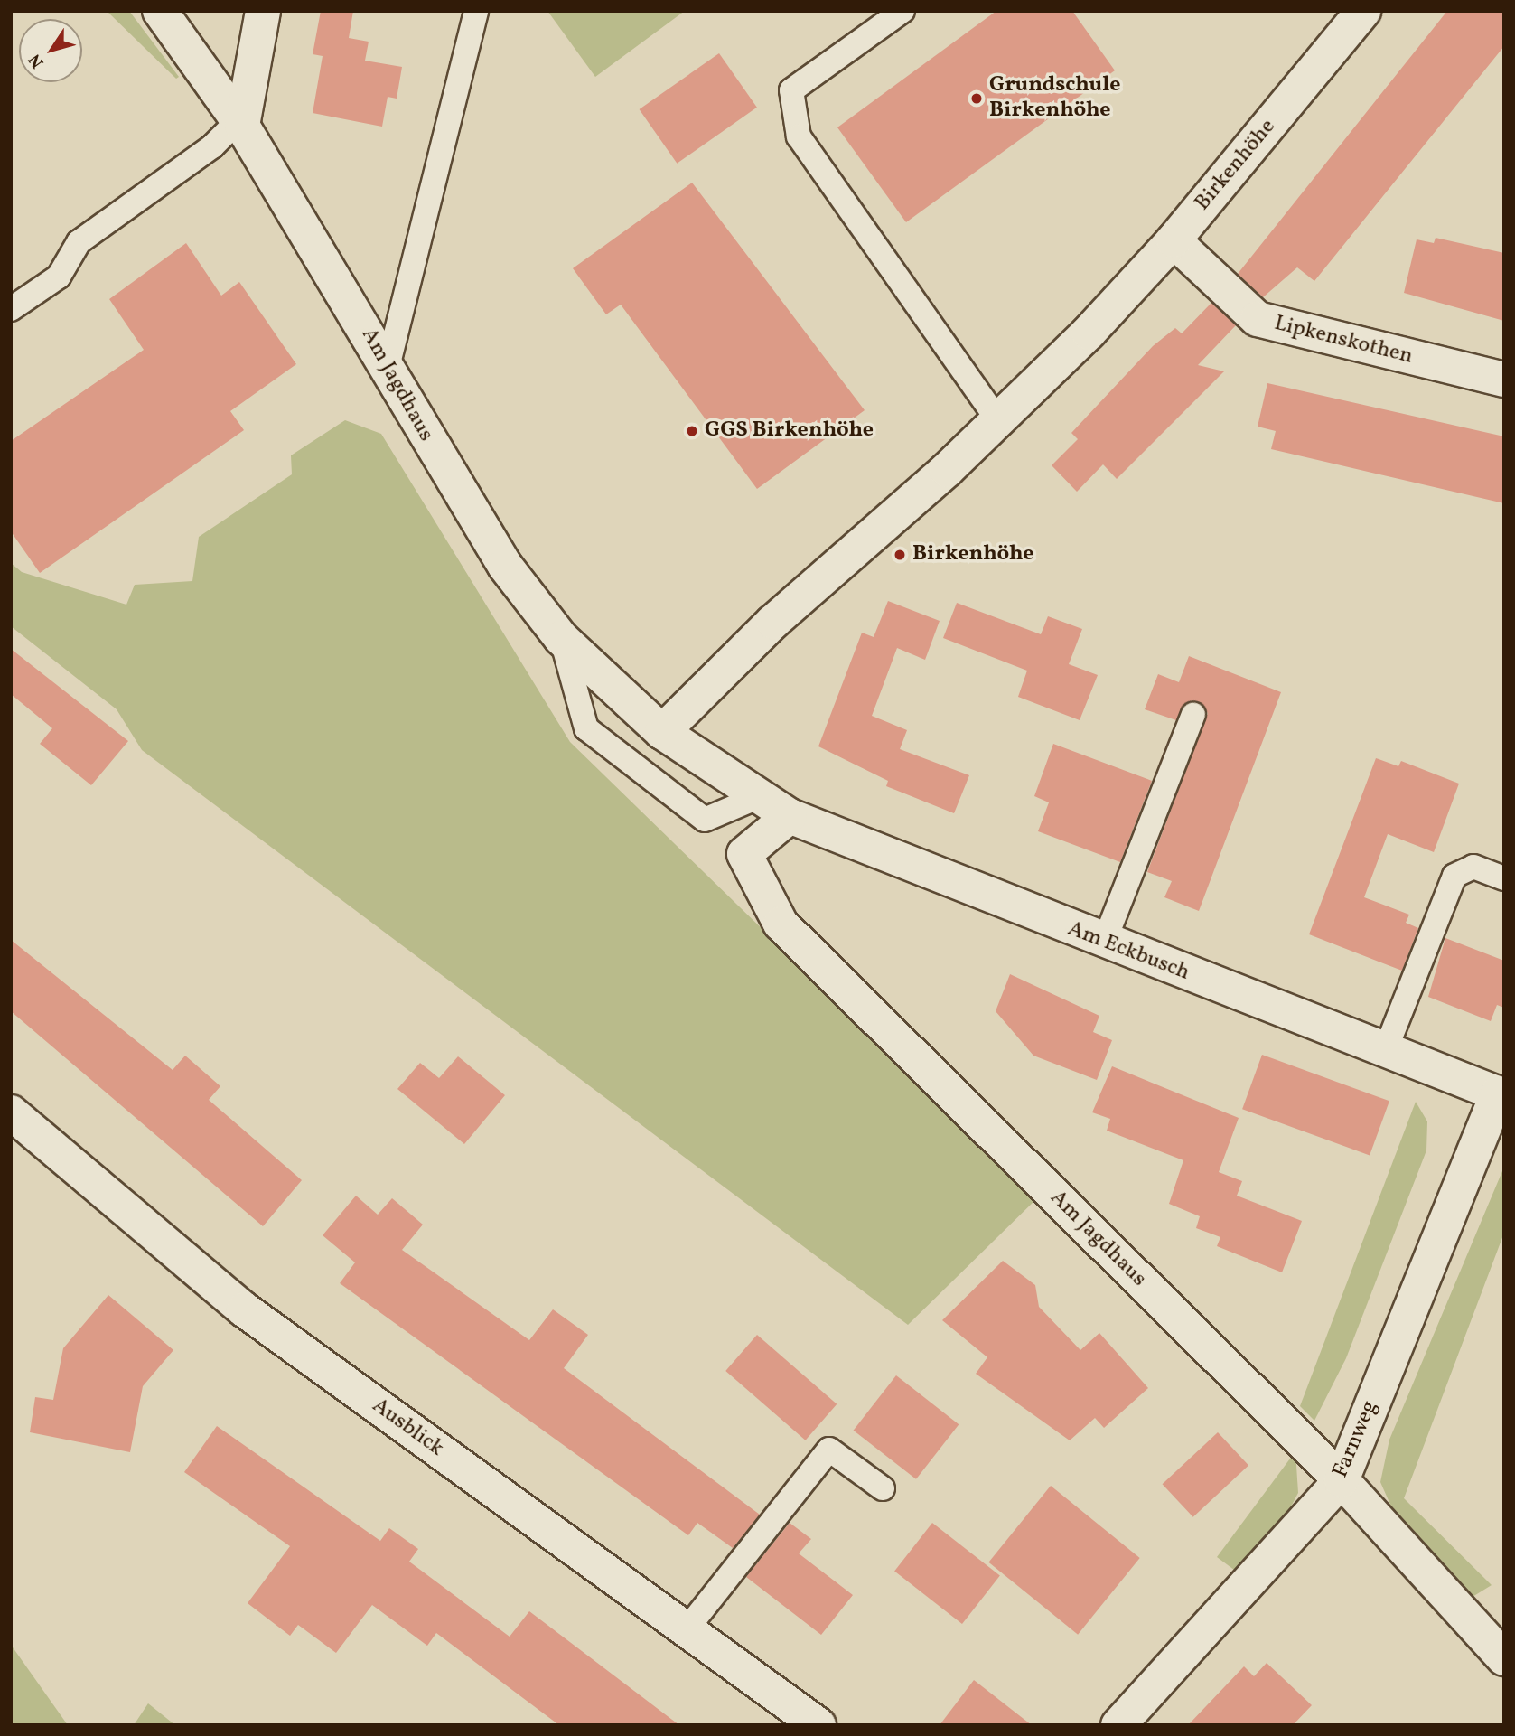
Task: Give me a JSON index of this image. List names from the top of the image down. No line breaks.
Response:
{"streets":{"street":["Birkenhöhe","Lipkenskothen","Am Jagdhaus","Am Eckbusch","Ausblick","Farnweg"]},"crossings":[["Birkenhöhe","Lipkenskothen"],["Birkenhöhe","Am Jagdhaus"],["Am Jagdhaus","Am Eckbusch"],["Am Jagdhaus","Farnweg"],["Am Eckbusch","Farnweg"]],"places":["Grundschule Birkenhöhe","GGS Birkenhöhe","Birkenhöhe"],"north":"bottom left"}
